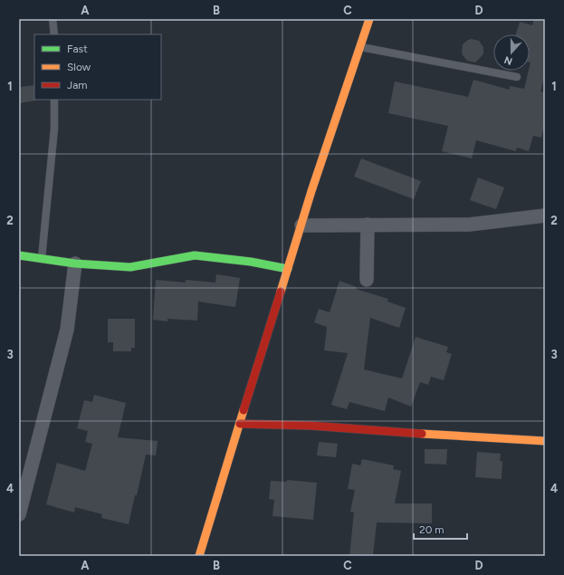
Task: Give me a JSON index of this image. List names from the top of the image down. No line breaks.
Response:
{"legend":["Fast","Slow","Jam"],"scale_bar":"20 m","north":"bottom","grid":{"columns":["A","B","C","D"],"rows":["1","2","3","4"]}}
